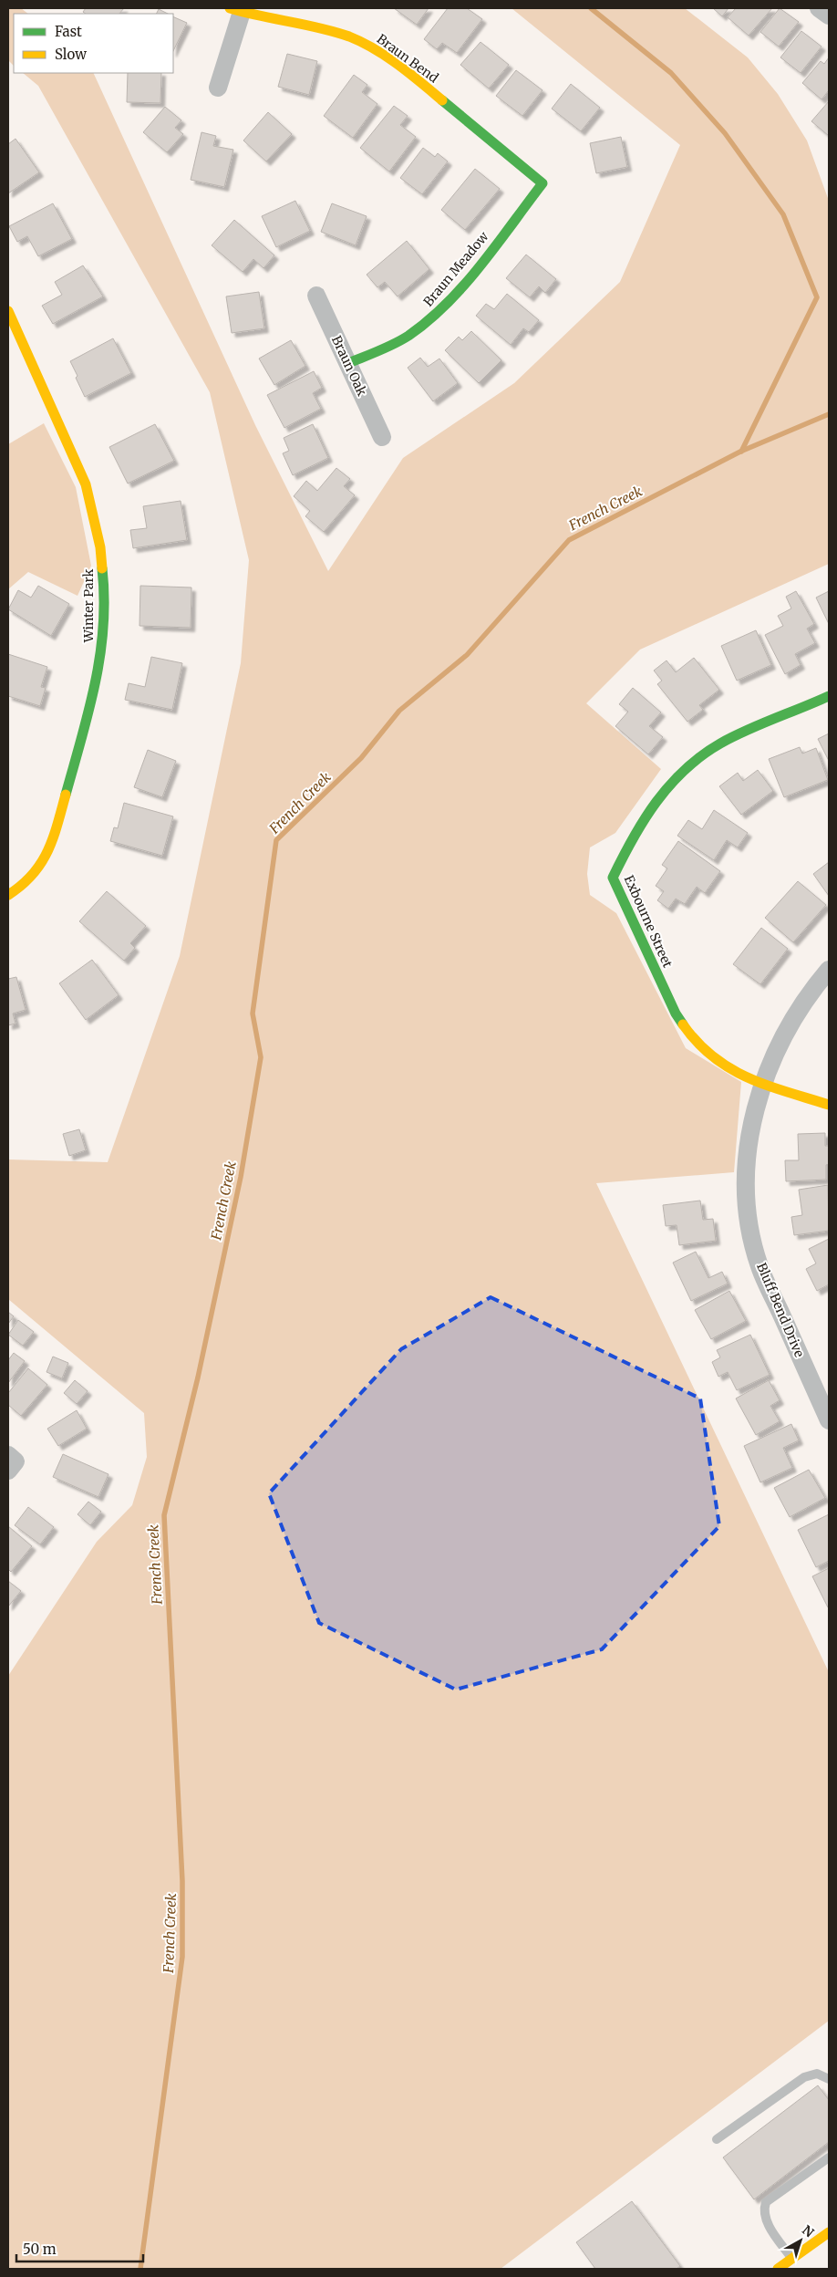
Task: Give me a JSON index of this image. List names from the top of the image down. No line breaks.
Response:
{"streets":{"street":["Braun Bend","Braun Meadow","Braun Oak","Winter Park","Exbourne Street","Bluff Bend Drive"]},"crossings":[["Braun Bend","Braun Meadow"],["Braun Meadow","Braun Oak"],["Exbourne Street","Bluff Bend Drive"]],"water":["French Creek"],"legend":["Fast","Slow"],"scale_bar":"50 m","north":"top right"}
